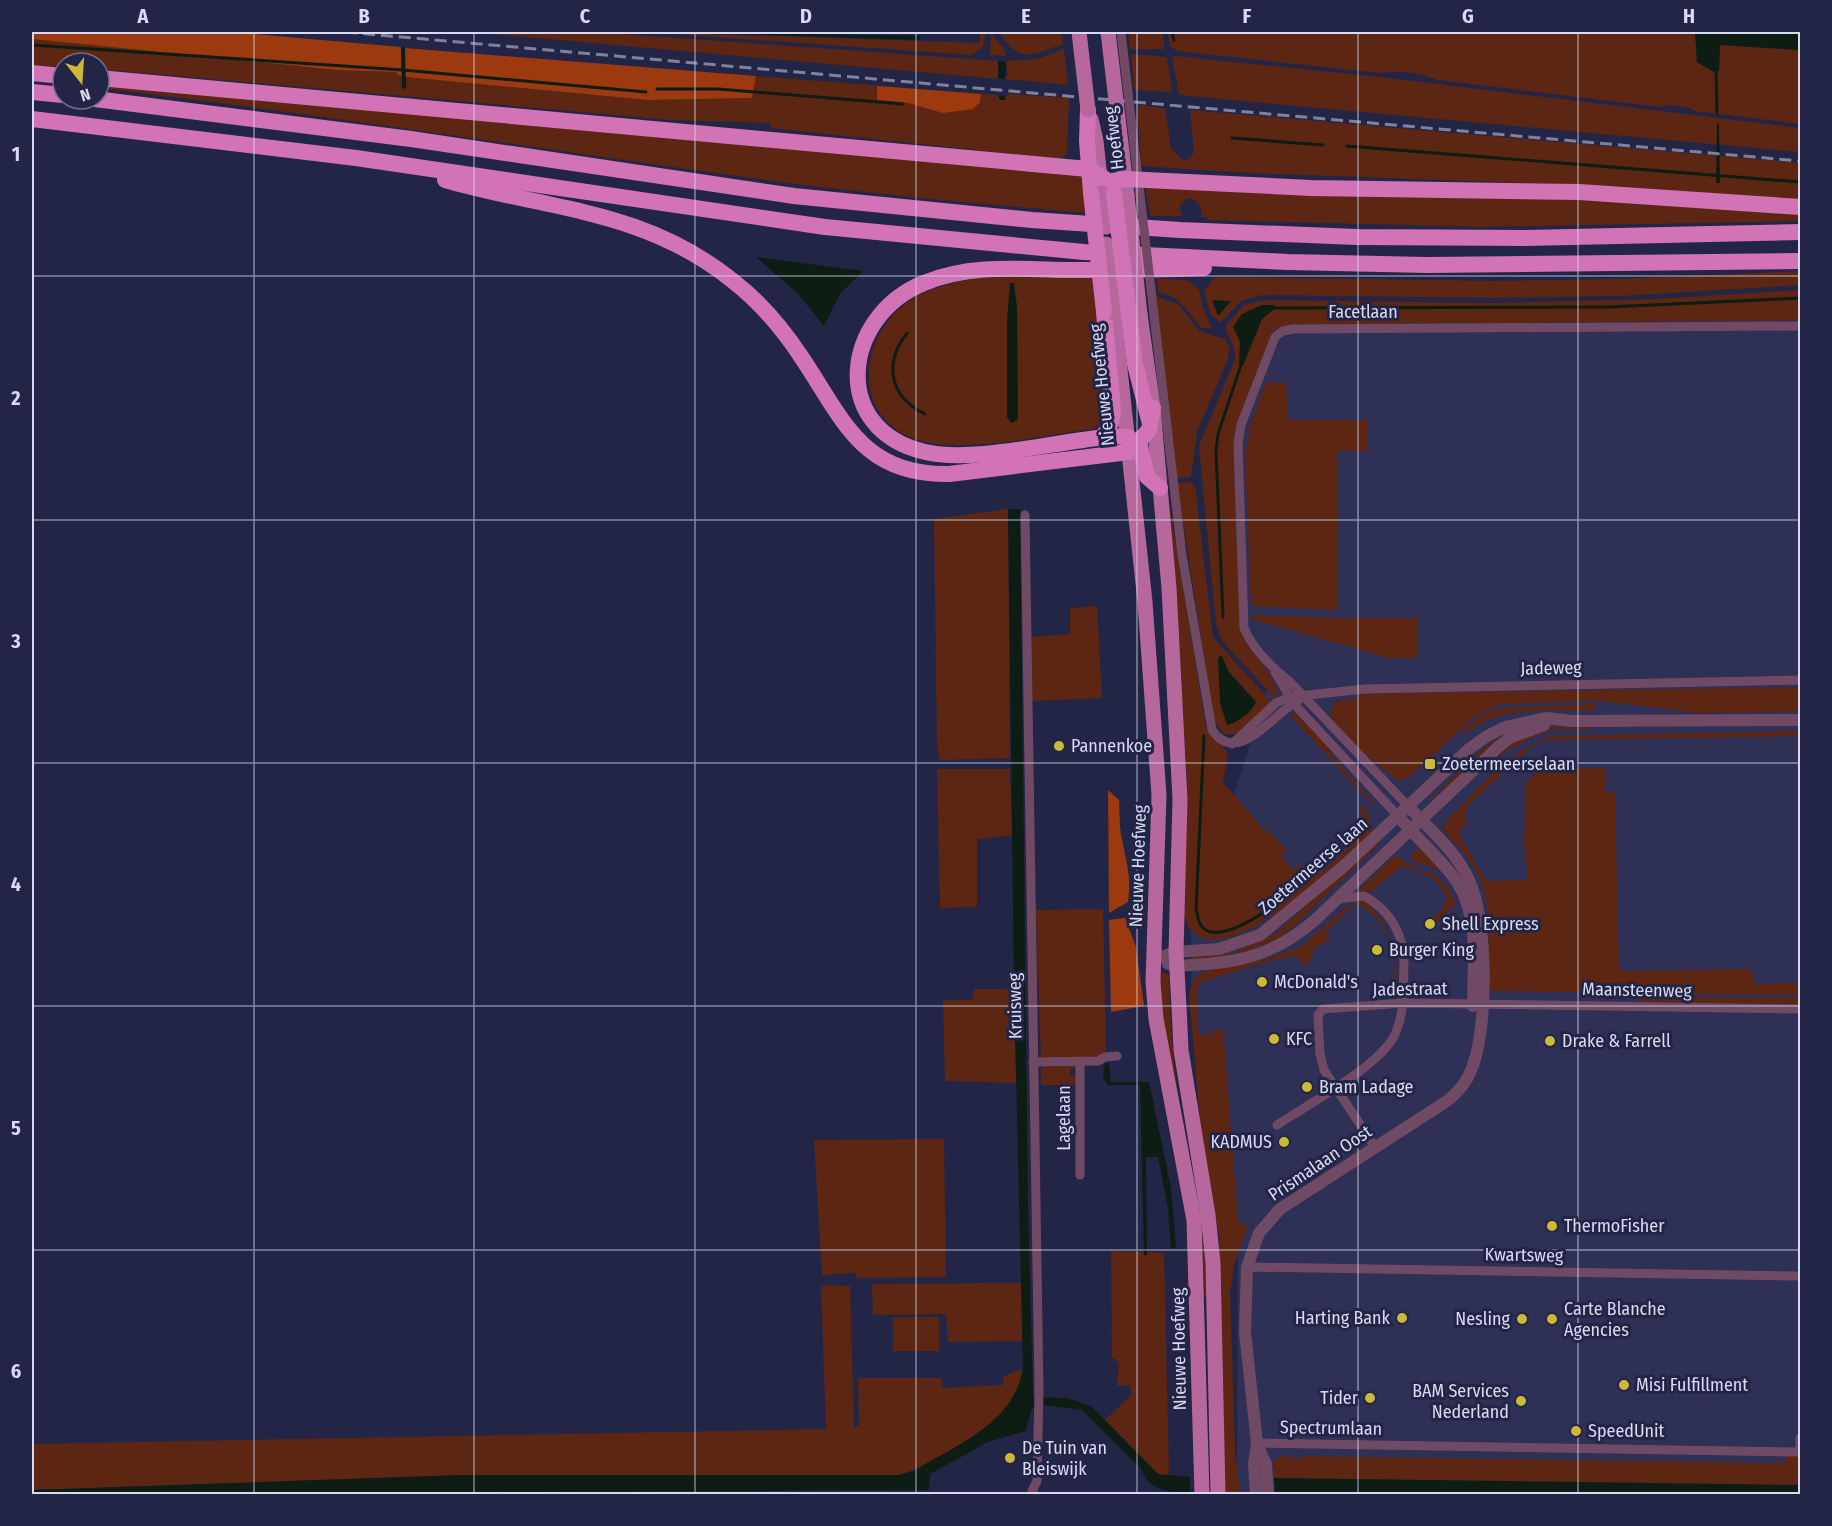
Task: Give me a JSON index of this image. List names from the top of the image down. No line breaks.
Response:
{"streets":{"main road":["Hoefweg","Nieuwe Hoefweg"],"street":["Facetlaan","Jadeweg","Zoetermeerse laan","Jadestraat","Maansteenweg","Kruisweg","Lagelaan","Prismalaan Oost","Kwartsweg","Spectrumlaan"]},"crossings":[["Hoefweg","Nieuwe Hoefweg"],["Facetlaan","Nieuwe Hoefweg"],["Facetlaan","Jadeweg"],["Facetlaan","Zoetermeerse laan"],["Facetlaan","Prismalaan Oost"],["Nieuwe Hoefweg","Zoetermeerse laan"],["Zoetermeerse laan","Prismalaan Oost"],["Jadestraat","Maansteenweg"],["Jadestraat","Prismalaan Oost"],["Maansteenweg","Prismalaan Oost"],["Kruisweg","Lagelaan"],["Prismalaan Oost","Kwartsweg"],["Prismalaan Oost","Spectrumlaan"]],"places":{"other":["Pannenkoe","Shell Express","Burger King","McDonald's","KFC","Drake & Farrell","Bram Ladage","KADMUS","ThermoFisher","Harting Bank","Nesling","Carte Blanche Agencies","Misi Fulfillment","Tider","BAM Services Nederland","SpeedUnit","De Tuin van Bleiswijk"],"transit":["Zoetermeerselaan"]},"north":"bottom","grid":{"columns":["A","B","C","D","E","F","G","H"],"rows":["1","2","3","4","5","6"]}}
